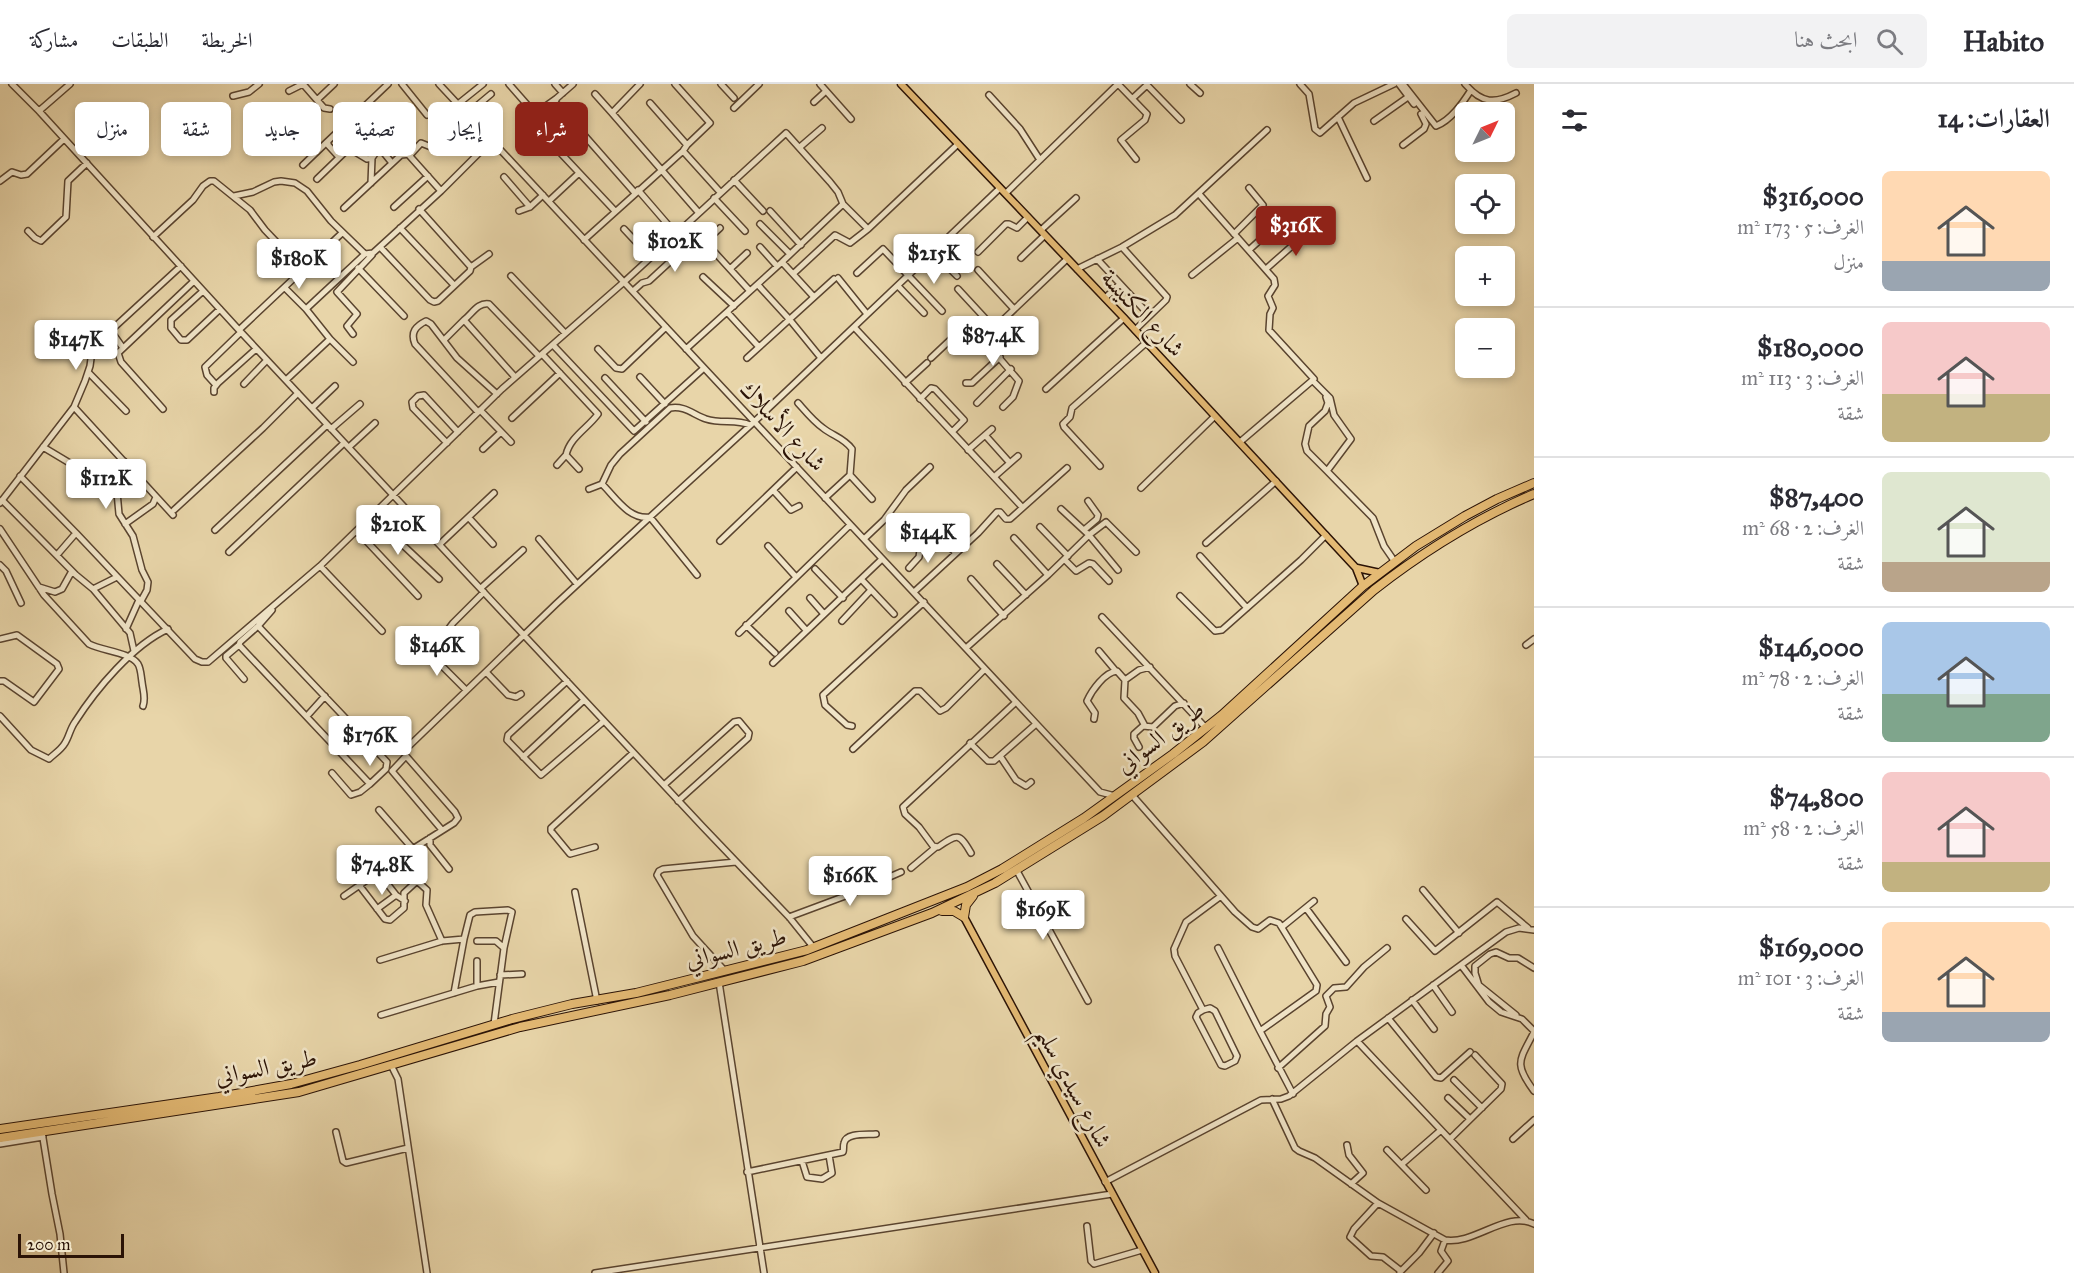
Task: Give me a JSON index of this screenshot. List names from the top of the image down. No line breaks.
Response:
{"streets":{"highway":["طريق السواني"],"main road":["شارع الكنيسة","شارع سيدي سليم"],"street":["شارع الأسلاك"]},"crossings":[["شارع الكنيسة","طريق السواني"]],"scale_bar":"200 m","north":"top right","page":{"header":"Habito","search":"ابحث هنا","nav":["الخريطة","الطبقات","مشاركة"],"heading":"العقارات: 14","map_buttons":["+","−"],"chip":["شراء","إيجار","تصفية","جديد","شقة","منزل"],"list":[{"name":"$316,000","note":"الغرف: 5 · 173 m² · منزل"},{"name":"$180,000","note":"الغرف: 3 · 113 m² · شقة"},{"name":"$87,400","note":"الغرف: 2 · 68 m² · شقة"},{"name":"$146,000","note":"الغرف: 2 · 78 m² · شقة"},{"name":"$74,800","note":"الغرف: 2 · 58 m² · شقة"},{"name":"$169,000","note":"الغرف: 3 · 101 m² · شقة"}],"price":["$316K","$102K","$215K","$180K","$87.4K","$147K","$112K","$210K","$144K","$146K","$176K","$74.8K","$166K","$169K"],"scale":"200 m"}}
